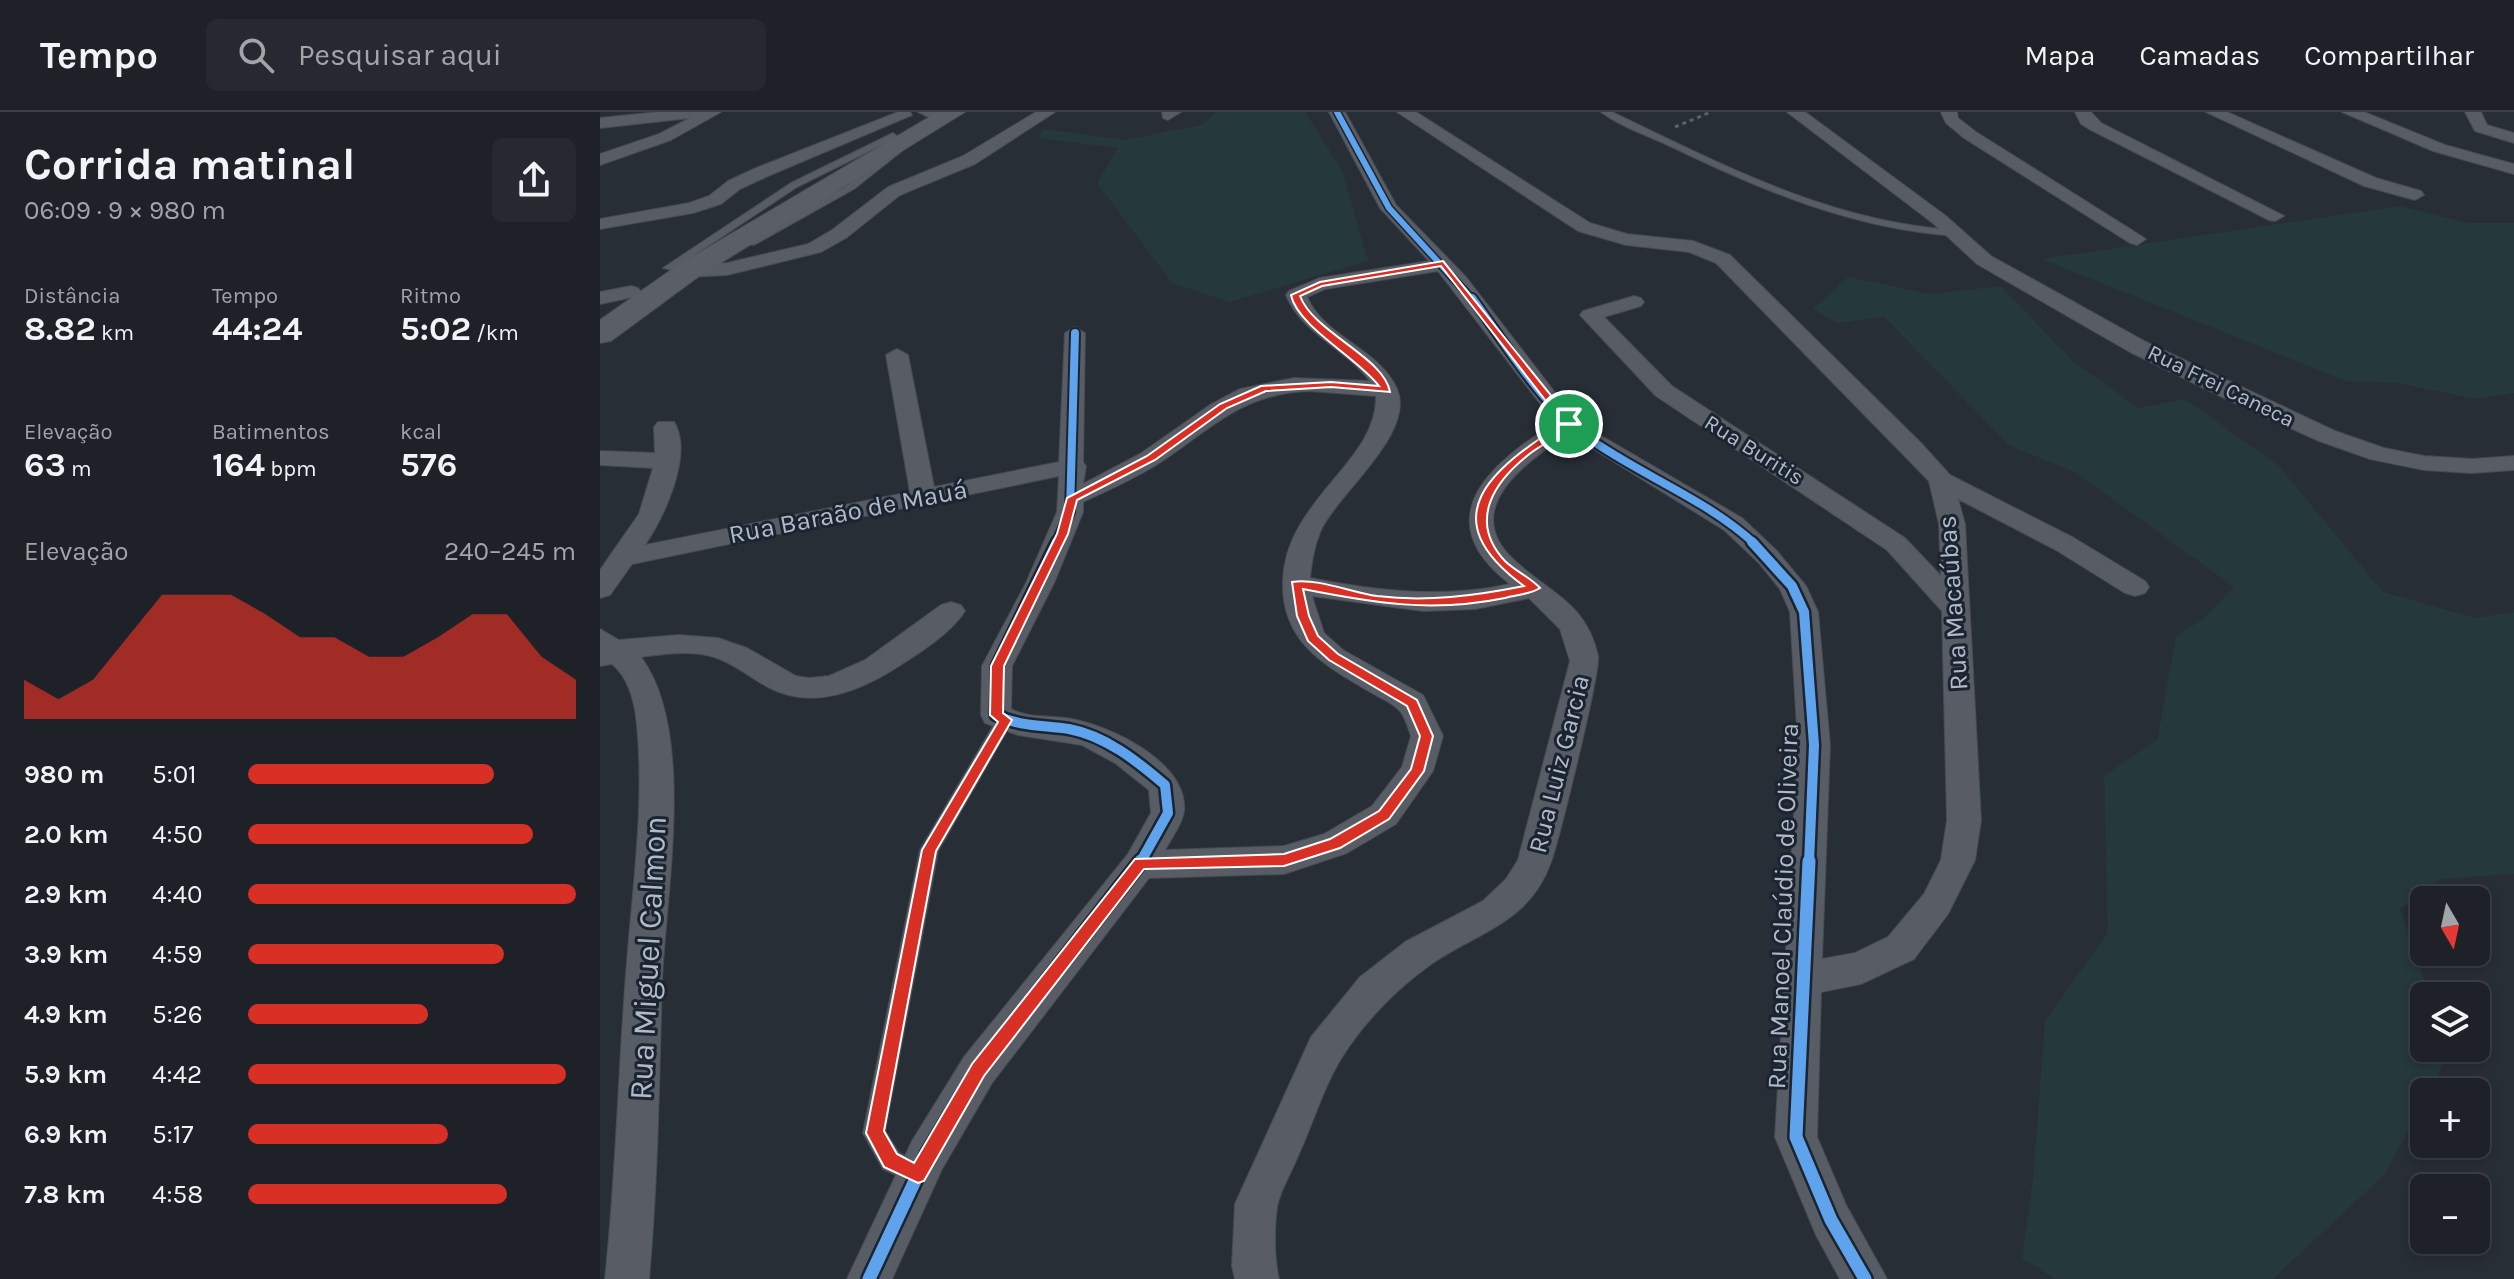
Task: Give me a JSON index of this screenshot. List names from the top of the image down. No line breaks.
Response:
{"streets":{"street":["Rua Frei Caneca","Rua Buritis","Rua Baraão de Mauá","Rua Macaúbas","Rua Luiz Garcia","Rua Manoel Claúdio de Oliveira","Rua Miguel Calmon"]},"crossings":[["Rua Buritis","Rua Macaúbas"],["Rua Macaúbas","Rua Manoel Claúdio de Oliveira"],["Rua Luiz Garcia","Rua Manoel Claúdio de Oliveira"]],"north":"bottom","page":{"header":"Tempo","search":"Pesquisar aqui","nav":["Mapa","Camadas","Compartilhar"],"heading":["Corrida matinal","06:09 · 9 × 980 m"],"stats":[["Distância","8.82 km"],["Tempo","44:24"],["Ritmo","5:02 /km"],["Elevação","63 m"],["Batimentos","164 bpm"],["kcal","576"]],"chart":["Elevação","240–245 m"],"list":[{"name":"980 m","note":"5:01"},{"name":"2.0 km","note":"4:50"},{"name":"2.9 km","note":"4:40"},{"name":"3.9 km","note":"4:59"},{"name":"4.9 km","note":"5:26"},{"name":"5.9 km","note":"4:42"},{"name":"6.9 km","note":"5:17"},{"name":"7.8 km","note":"4:58"}],"map_buttons":["+","−"]}}
